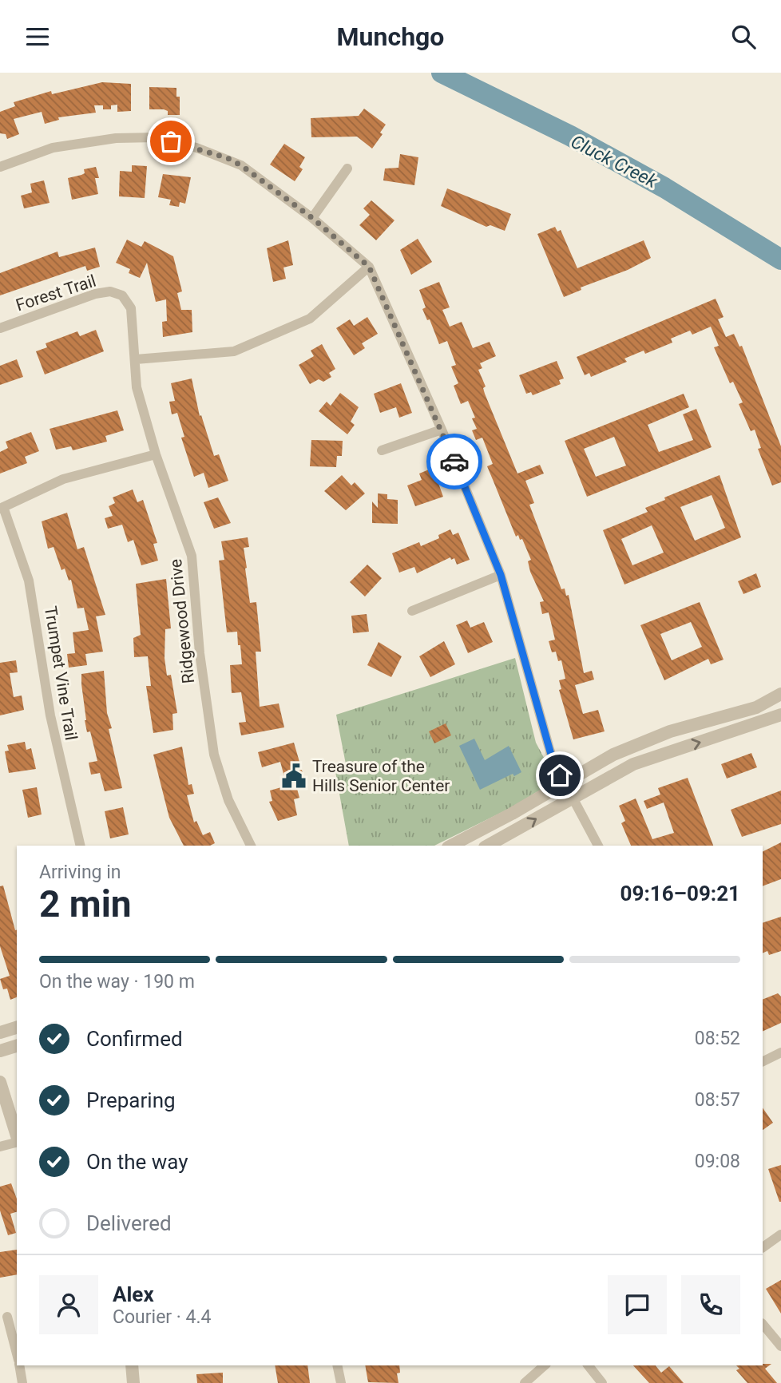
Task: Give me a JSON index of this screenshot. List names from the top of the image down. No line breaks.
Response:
{"streets":{"street":["Forest Trail","Ridgewood Drive","Trumpet Vine Trail"]},"crossings":[["Forest Trail","Ridgewood Drive"]],"water":["Cluck Creek"],"places":{"public building":["Treasure of the Hills Senior Center"]},"page":{"header":"Munchgo","heading":["2 min","Arriving in","09:16–09:21"],"panel":["Alex","Courier · 4.4"],"bar":"On the way · 190 m","list":[["Confirmed","08:52"],["Preparing","08:57"],["On the way","09:08"],"Delivered"]}}
